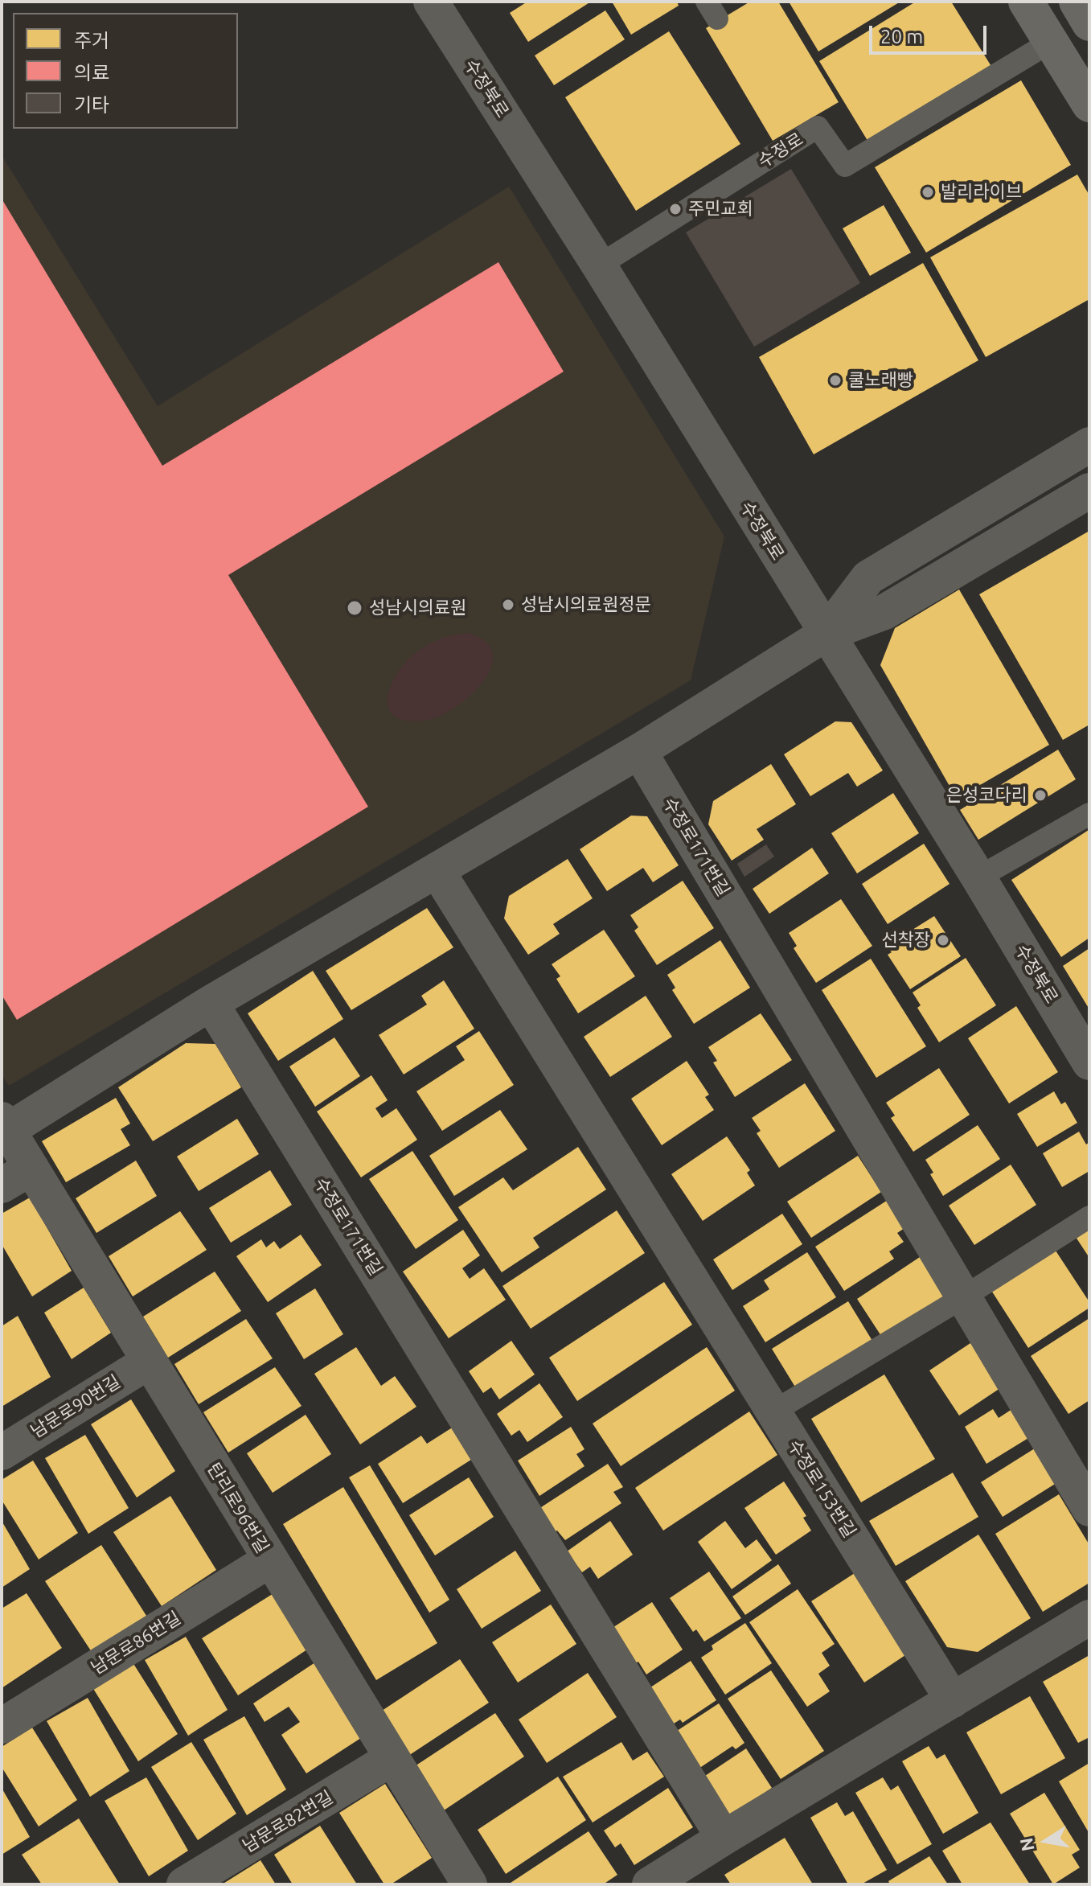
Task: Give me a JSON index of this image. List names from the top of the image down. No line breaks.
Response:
{"streets":{"street":["수정북로","수정로171번길","남문로90번길","수정로153번길","탄리로96번길","남문로86번길","남문로82번길"],"lane":["수정로"]},"crossings":[["수정북로","수정로"],["남문로90번길","탄리로96번길"],["탄리로96번길","남문로86번길"],["탄리로96번길","남문로82번길"]],"places":["발리라이브","주민교회","쿨노래빵","성남시의료원정문","성남시의료원","은성코다리","선착장"],"legend":["주거","의료","기타"],"scale_bar":"20 m","north":"left"}
